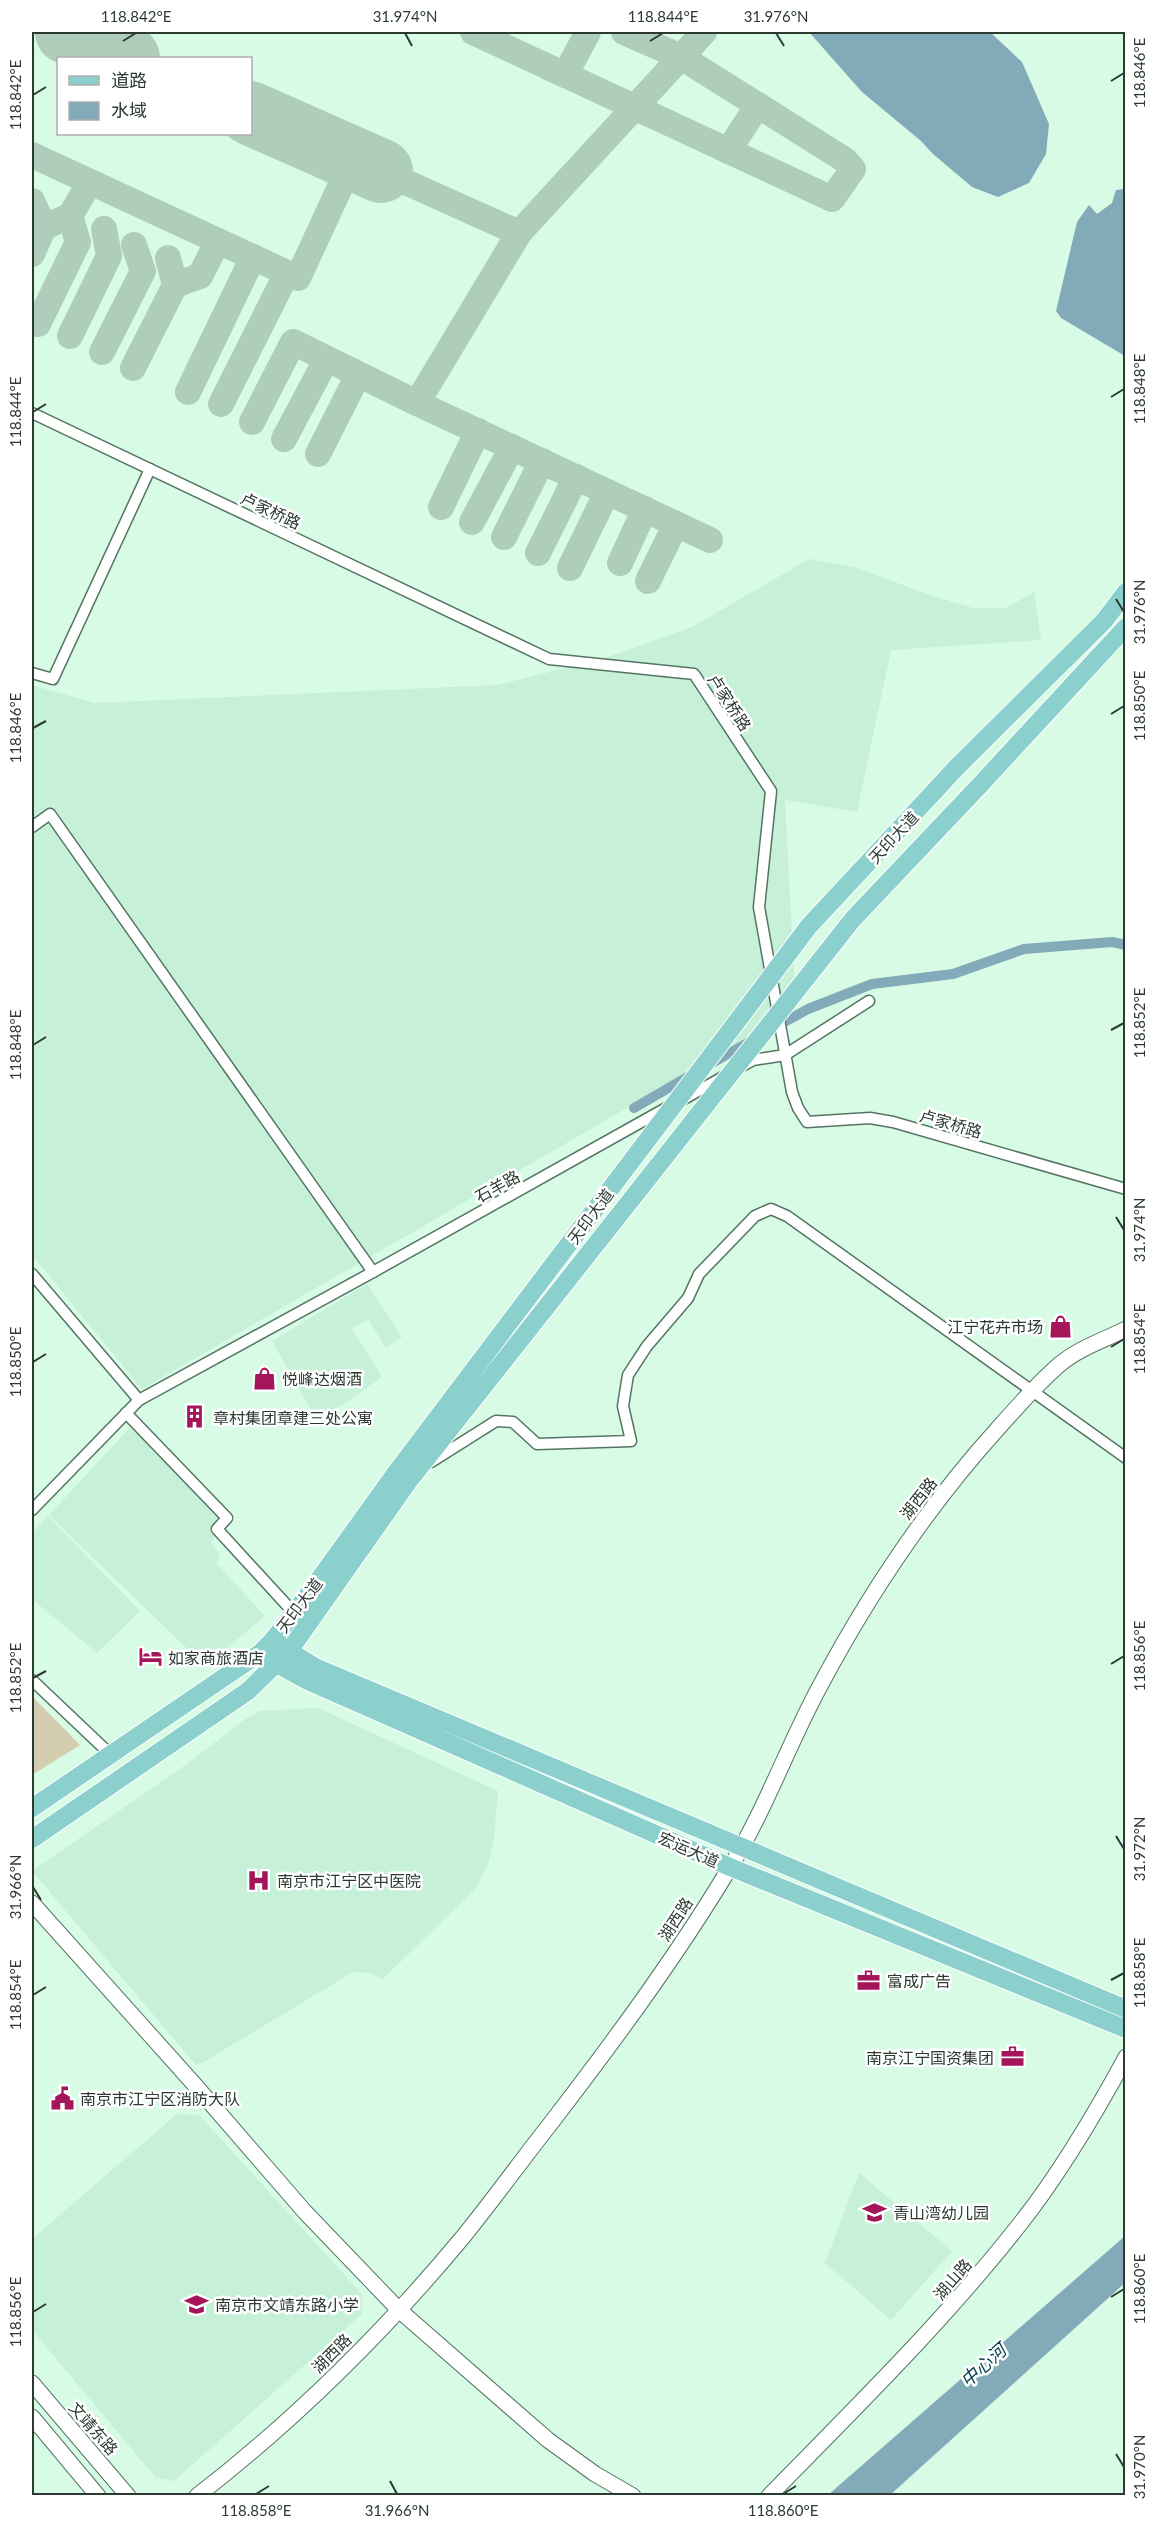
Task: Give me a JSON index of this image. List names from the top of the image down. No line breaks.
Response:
{"streets":{"main road":["天印大道","宏运大道"],"street":["卢家桥路","石羊路","湖西路","湖山路","文靖东路"]},"crossings":[["卢家桥路","石羊路"],["天印大道","宏运大道"],["湖西路","宏运大道"]],"water":["中心河"],"places":{"shop":["江宁花卉市场","悦峰达烟酒"],"building":["章村集团章建三处公寓"],"hotel":["如家商旅酒店"],"hospital":["南京市江宁区中医院"],"office":["富成广告","南京江宁国资集团"],"public building":["南京市江宁区消防大队"],"school or university":["青山湾幼儿园","南京市文靖东路小学"]},"legend":["道路","水域"],"coordinates":["118.842°E","31.974°N","118.844°E","31.976°N","118.846°E","118.848°E","118.850°E","118.852°E","118.854°E","118.856°E","31.972°N","31.966°N","118.858°E","118.860°E","31.970°N"]}
